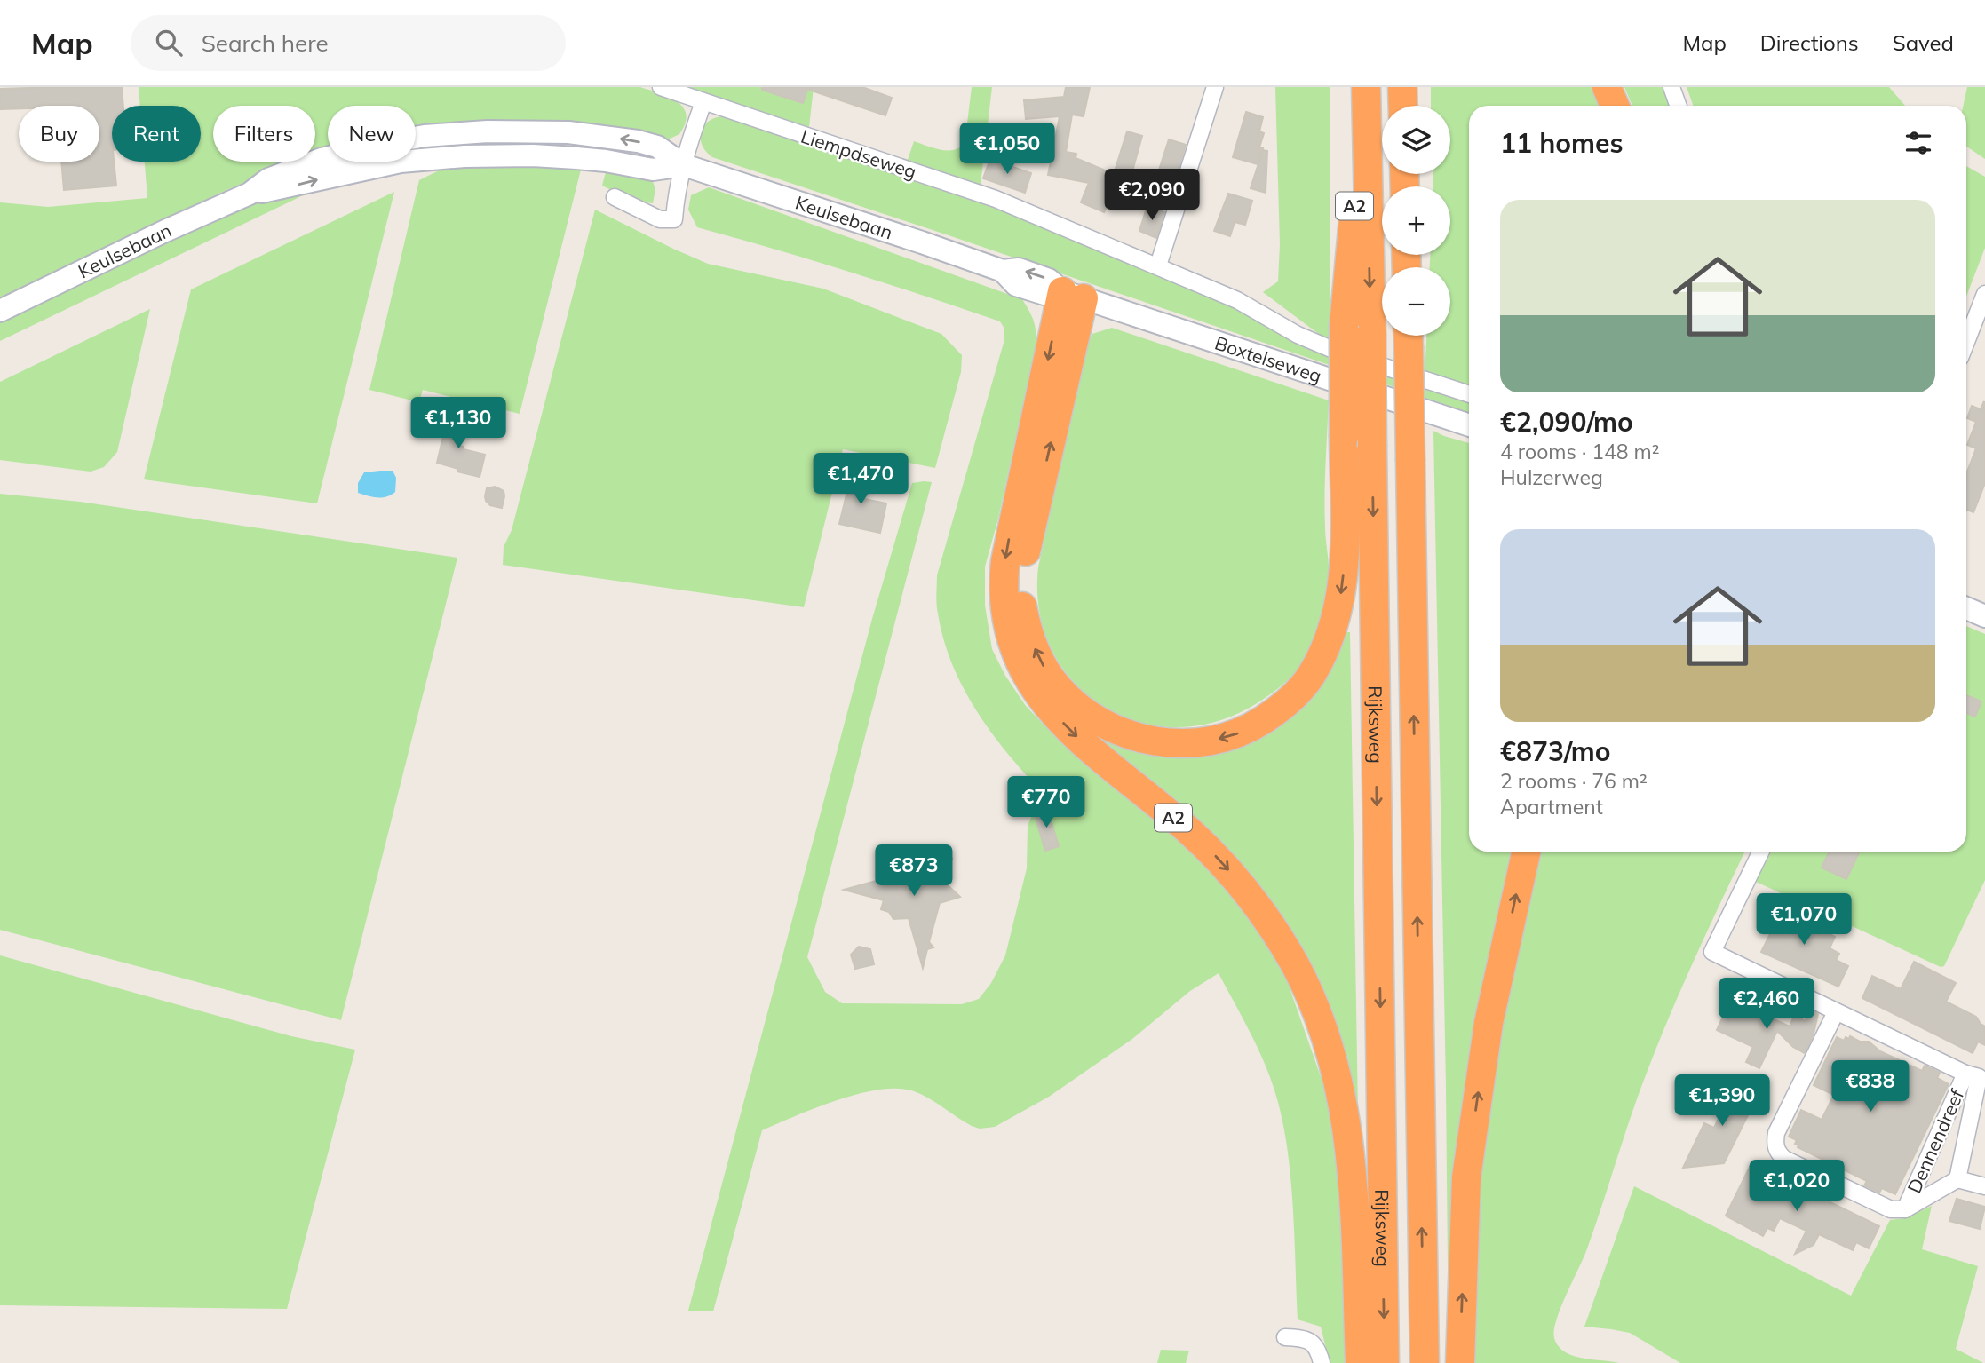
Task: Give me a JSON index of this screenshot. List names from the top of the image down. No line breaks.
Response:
{"streets":{"highway":["A2","Rijksweg"],"main road":["Keulsebaan","Boxtelseweg"],"street":["Liempdseweg","Dennendreef"]},"crossings":[["Liempdseweg","Boxtelseweg"],["A2","Boxtelseweg"],["A2","Rijksweg"],["Keulsebaan","Boxtelseweg"]],"page":{"header":"Map","search":"Search here","nav":["Map","Directions","Saved"],"map_buttons":["+","−"],"chip":["Buy","Rent","Filters","New"],"heading":"11 homes","price":["€1,050","€2,090","€1,130","€1,470","€770","€873","€1,070","€2,460","€838","€1,390","€1,020"],"list":[{"name":"€2,090/mo","note":"4 rooms · 148 m² · Hulzerweg"},{"name":"€873/mo","note":"2 rooms · 76 m² · Apartment"}]}}
